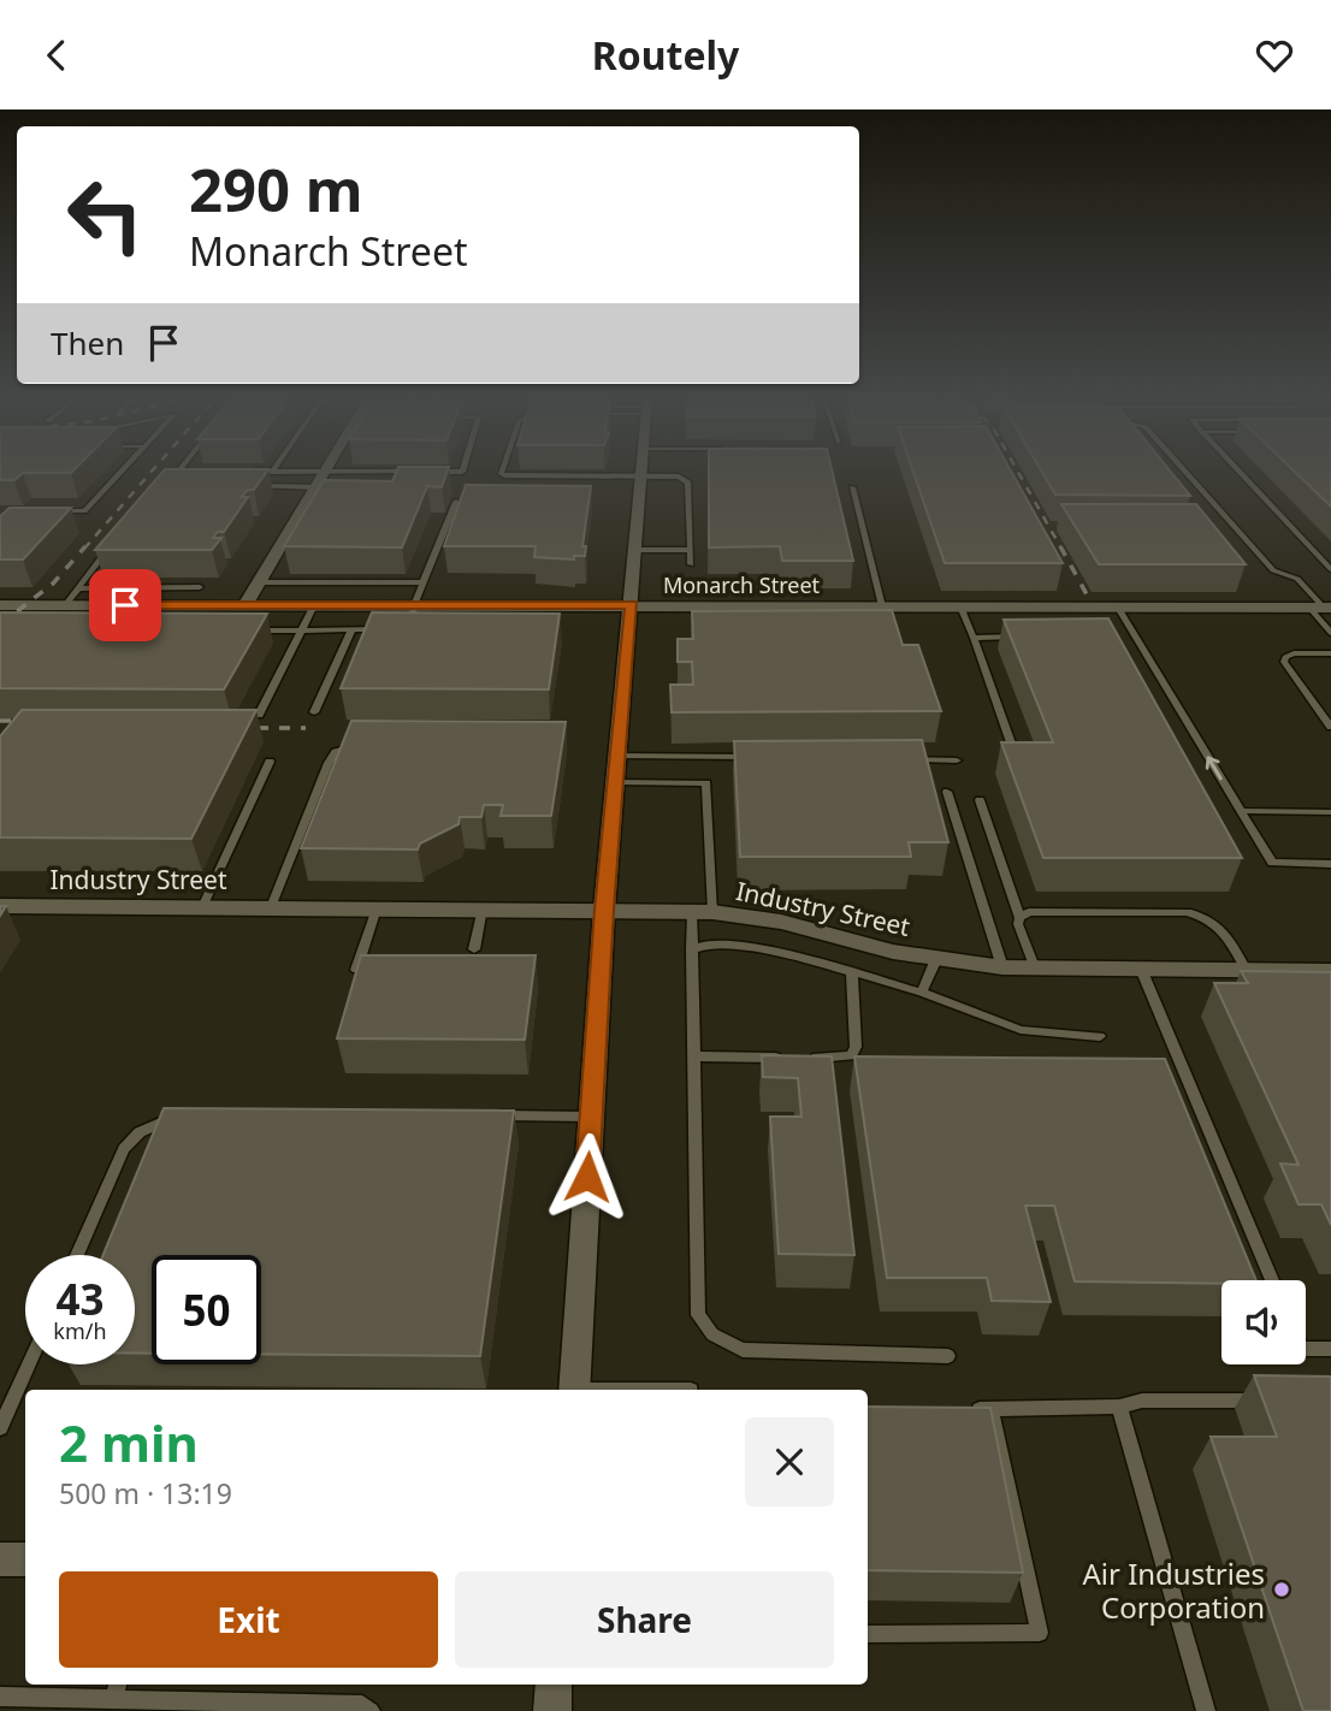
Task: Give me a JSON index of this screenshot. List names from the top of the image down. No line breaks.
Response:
{"streets":{"street":["Monarch Street","Industry Street"]},"places":["Air Industries Corporation"],"page":{"header":"Routely","turn":["290 m","Monarch Street"],"then":"Then","speed":"43 km/h","limit":"50","heading":["2 min","500 m · 13:19"],"buttons":["Exit","Share"]}}
